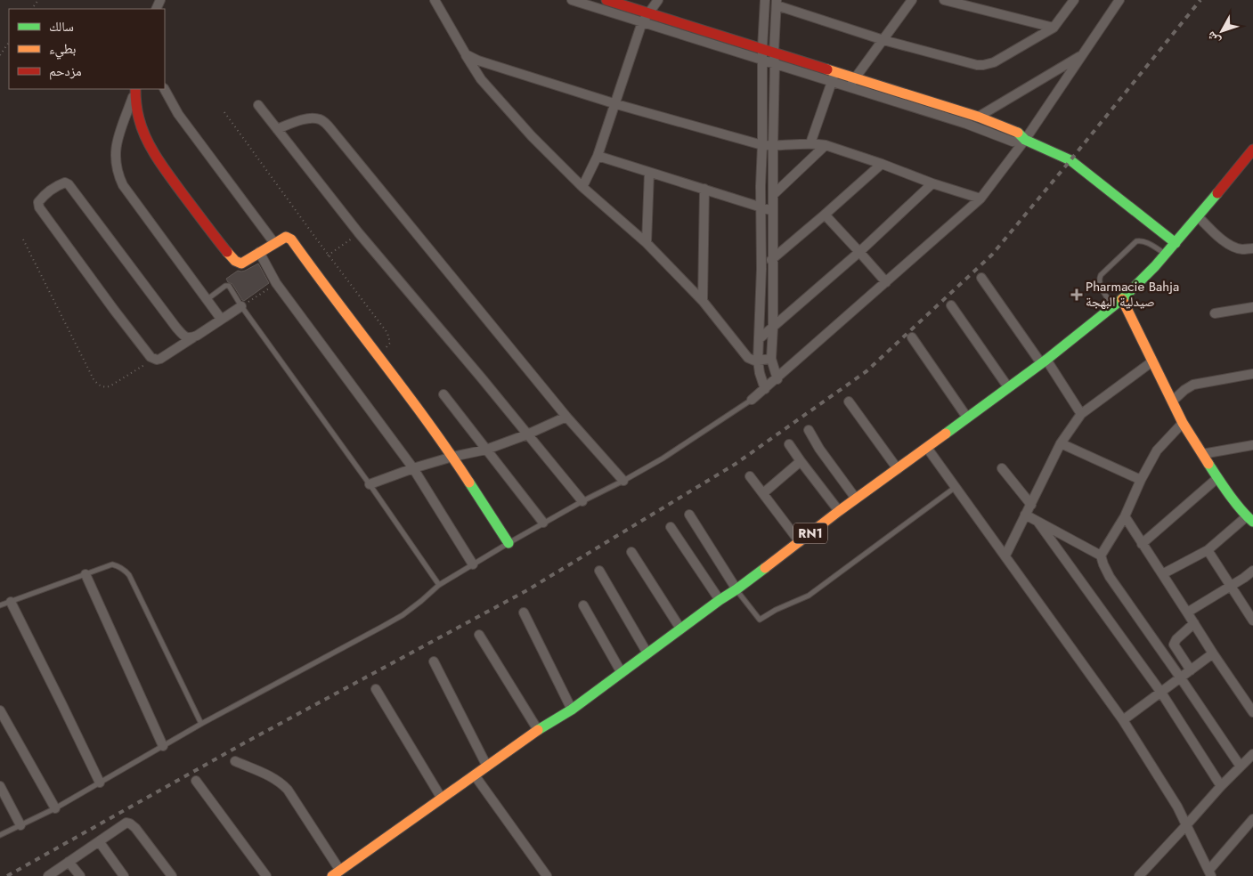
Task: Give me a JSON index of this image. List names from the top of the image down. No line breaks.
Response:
{"streets":{"street":["RN1"]},"places":{"health":["Pharmacie Bahja صيدلية البهجة"]},"legend":["سالك","بطيء","مزدحم"],"north":"bottom left"}
